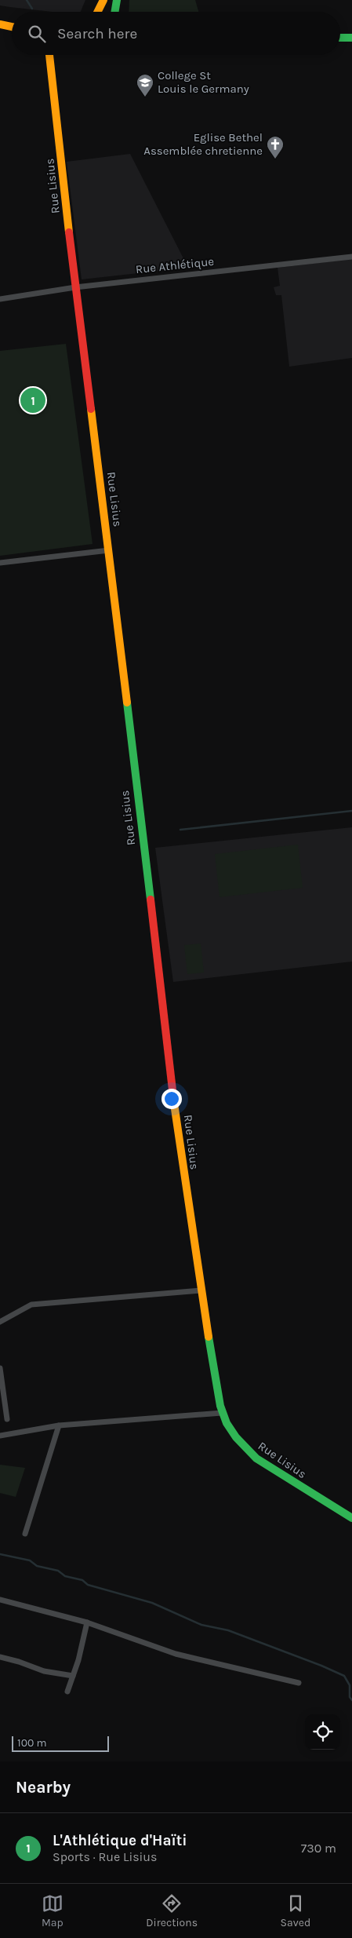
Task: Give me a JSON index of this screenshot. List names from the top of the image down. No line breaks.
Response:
{"streets":{"street":["Rue Lisius","Rue Athlétique"]},"crossings":[["Rue Lisius","Rue Athlétique"]],"places":{"school or university":["College St Louis le Germany"],"church":["Eglise Bethel Assemblée chretienne"]},"scale_bar":"100 m","page":{"search":"Search here","pins":"1","scale":"100 m","heading":"Nearby","list":[{"mark":"1","name":"L'Athlétique d'Haïti","note":"Sports · Rue Lisius","value":"730 m"}],"nav":["Map","Directions","Saved"]}}
